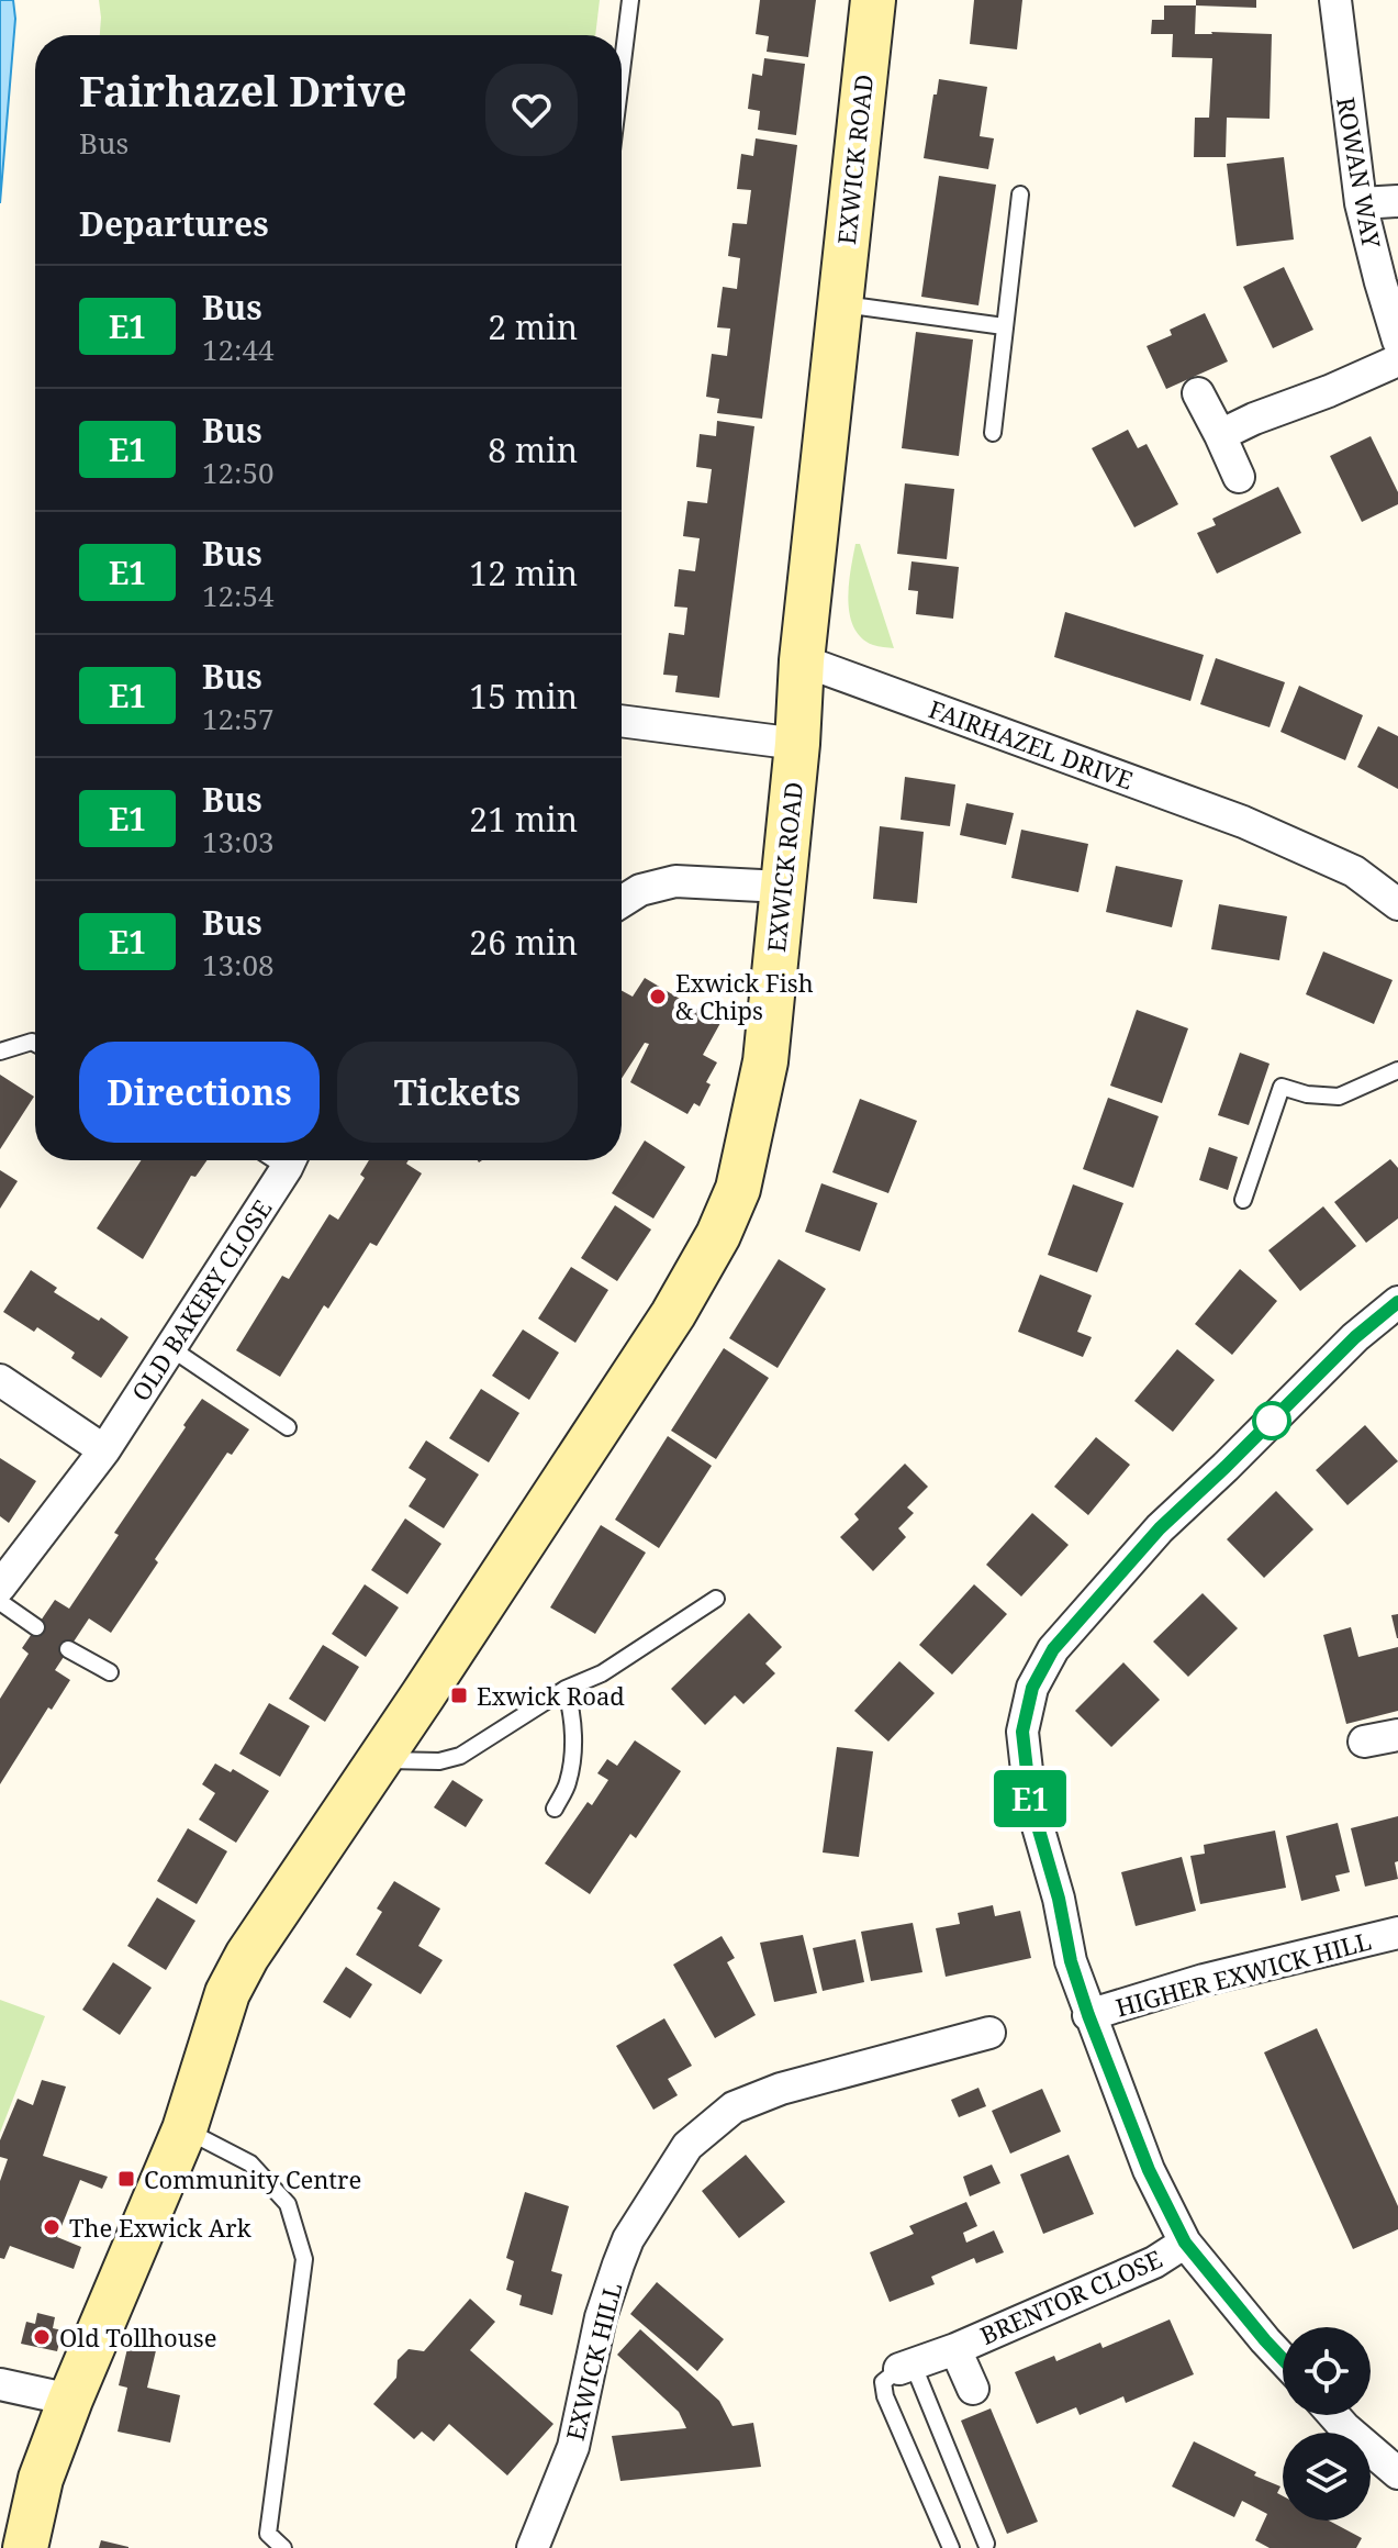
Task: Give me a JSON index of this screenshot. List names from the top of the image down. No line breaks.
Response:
{"streets":{"street":["EXWICK ROAD","ROWAN WAY","FAIRHAZEL DRIVE","OLD BAKERY CLOSE","HIGHER EXWICK HILL","BRENTOR CLOSE","EXWICK HILL"]},"crossings":[["EXWICK ROAD","FAIRHAZEL DRIVE"]],"places":{"other":["Exwick Fish & Chips","The Exwick Ark","Old Tollhouse"],"transit":["Exwick Road","Community Centre"]},"lines":["bus line E1"],"page":{"on_map":"E1","heading":[["Fairhazel Drive","Bus"],"Departures"],"list":[{"mark":"E1","name":"Bus","note":"12:44","value":"2 min"},{"mark":"E1","name":"Bus","note":"12:50","value":"8 min"},{"mark":"E1","name":"Bus","note":"12:54","value":"12 min"},{"mark":"E1","name":"Bus","note":"12:57","value":"15 min"},{"mark":"E1","name":"Bus","note":"13:03","value":"21 min"},{"mark":"E1","name":"Bus","note":"13:08","value":"26 min"}],"buttons":["Directions","Tickets"]}}
